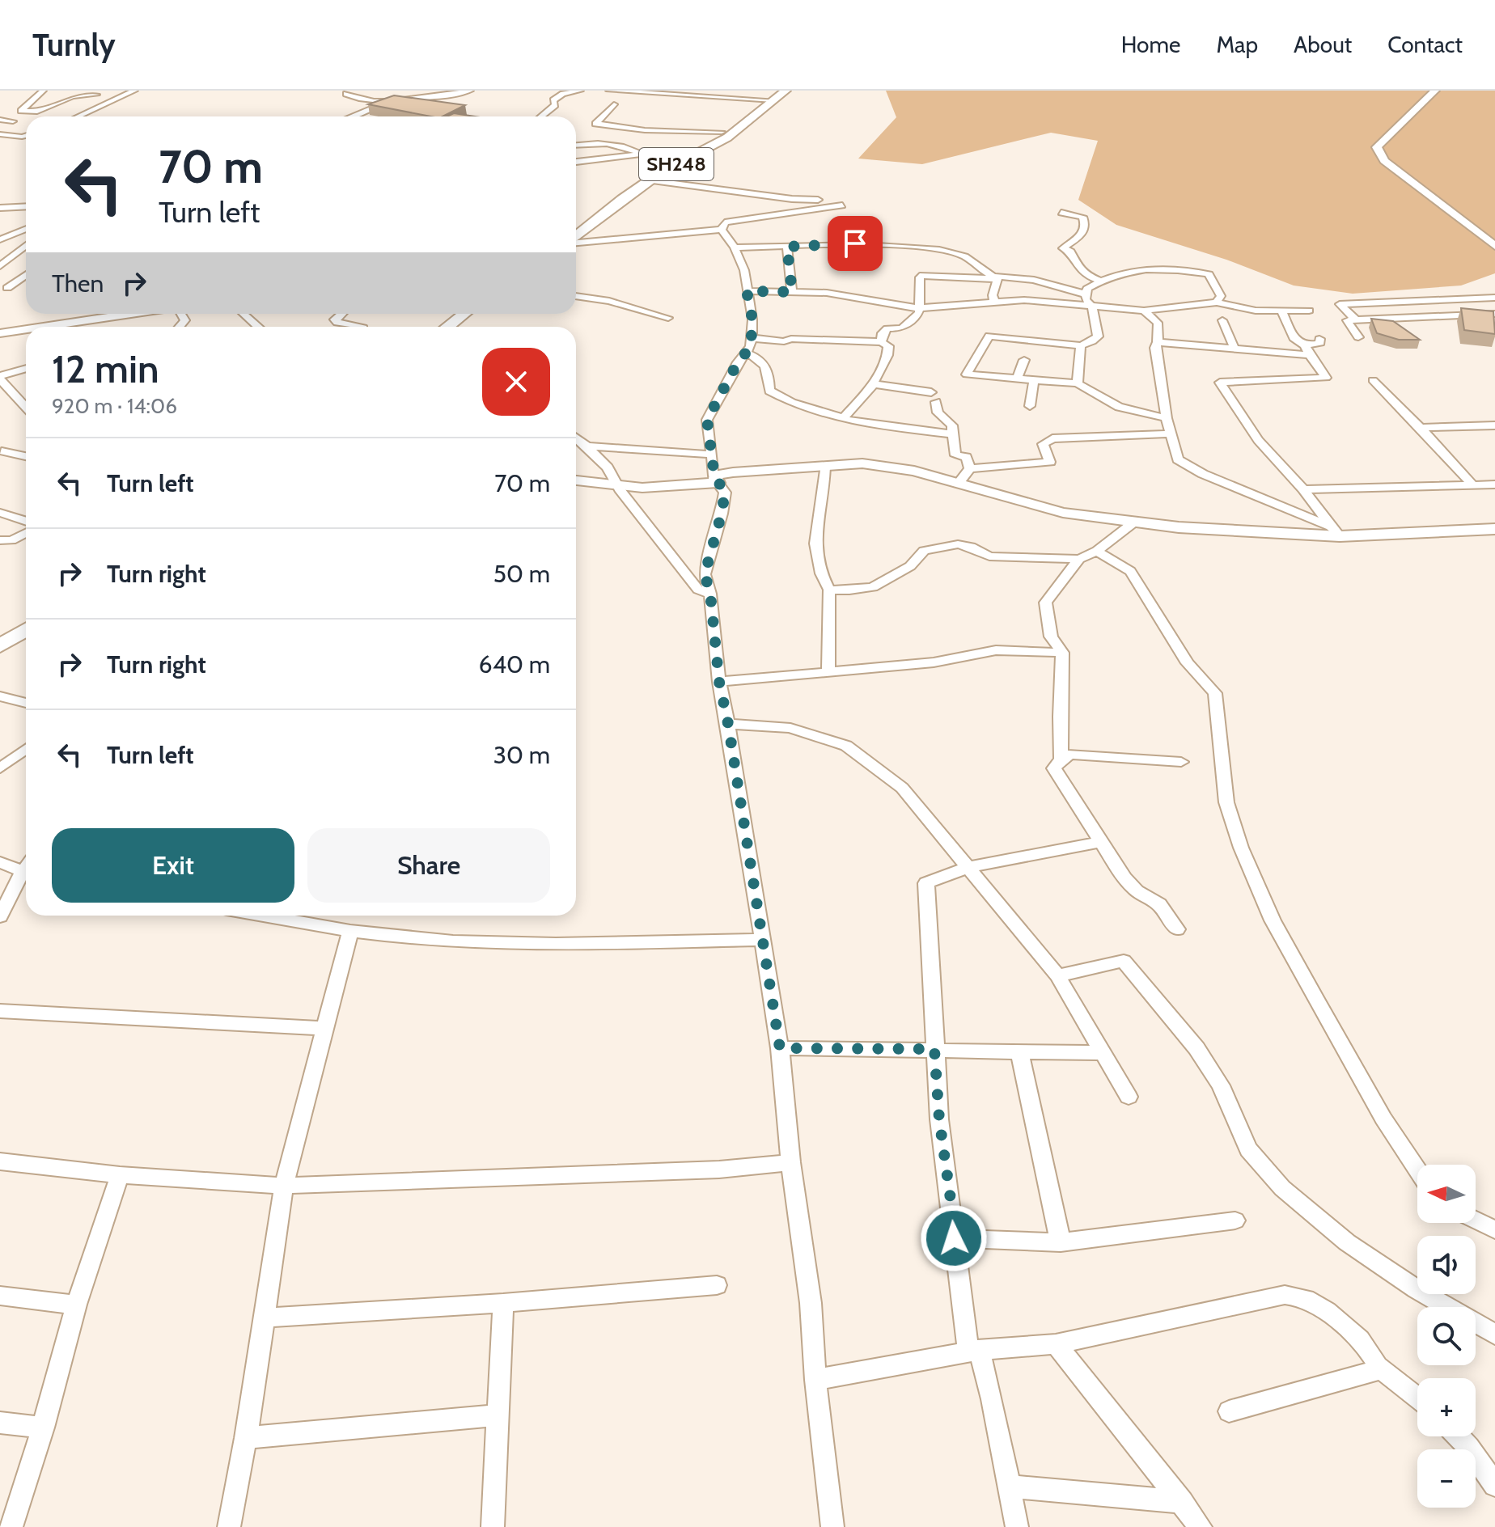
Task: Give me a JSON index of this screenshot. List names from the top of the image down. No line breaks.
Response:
{"streets":{"main road":["SH248"]},"north":"left","page":{"header":"Turnly","nav":["Home","Map","About","Contact"],"turn":["70 m","Turn left"],"then":"Then","heading":["12 min","920 m · 14:06"],"list":[{"name":"Turn left","value":"70 m"},{"name":"Turn right","value":"50 m"},{"name":"Turn right","value":"640 m"},{"name":"Turn left","value":"30 m"}],"buttons":["Exit","Share"],"map_buttons":["+","−"]}}
